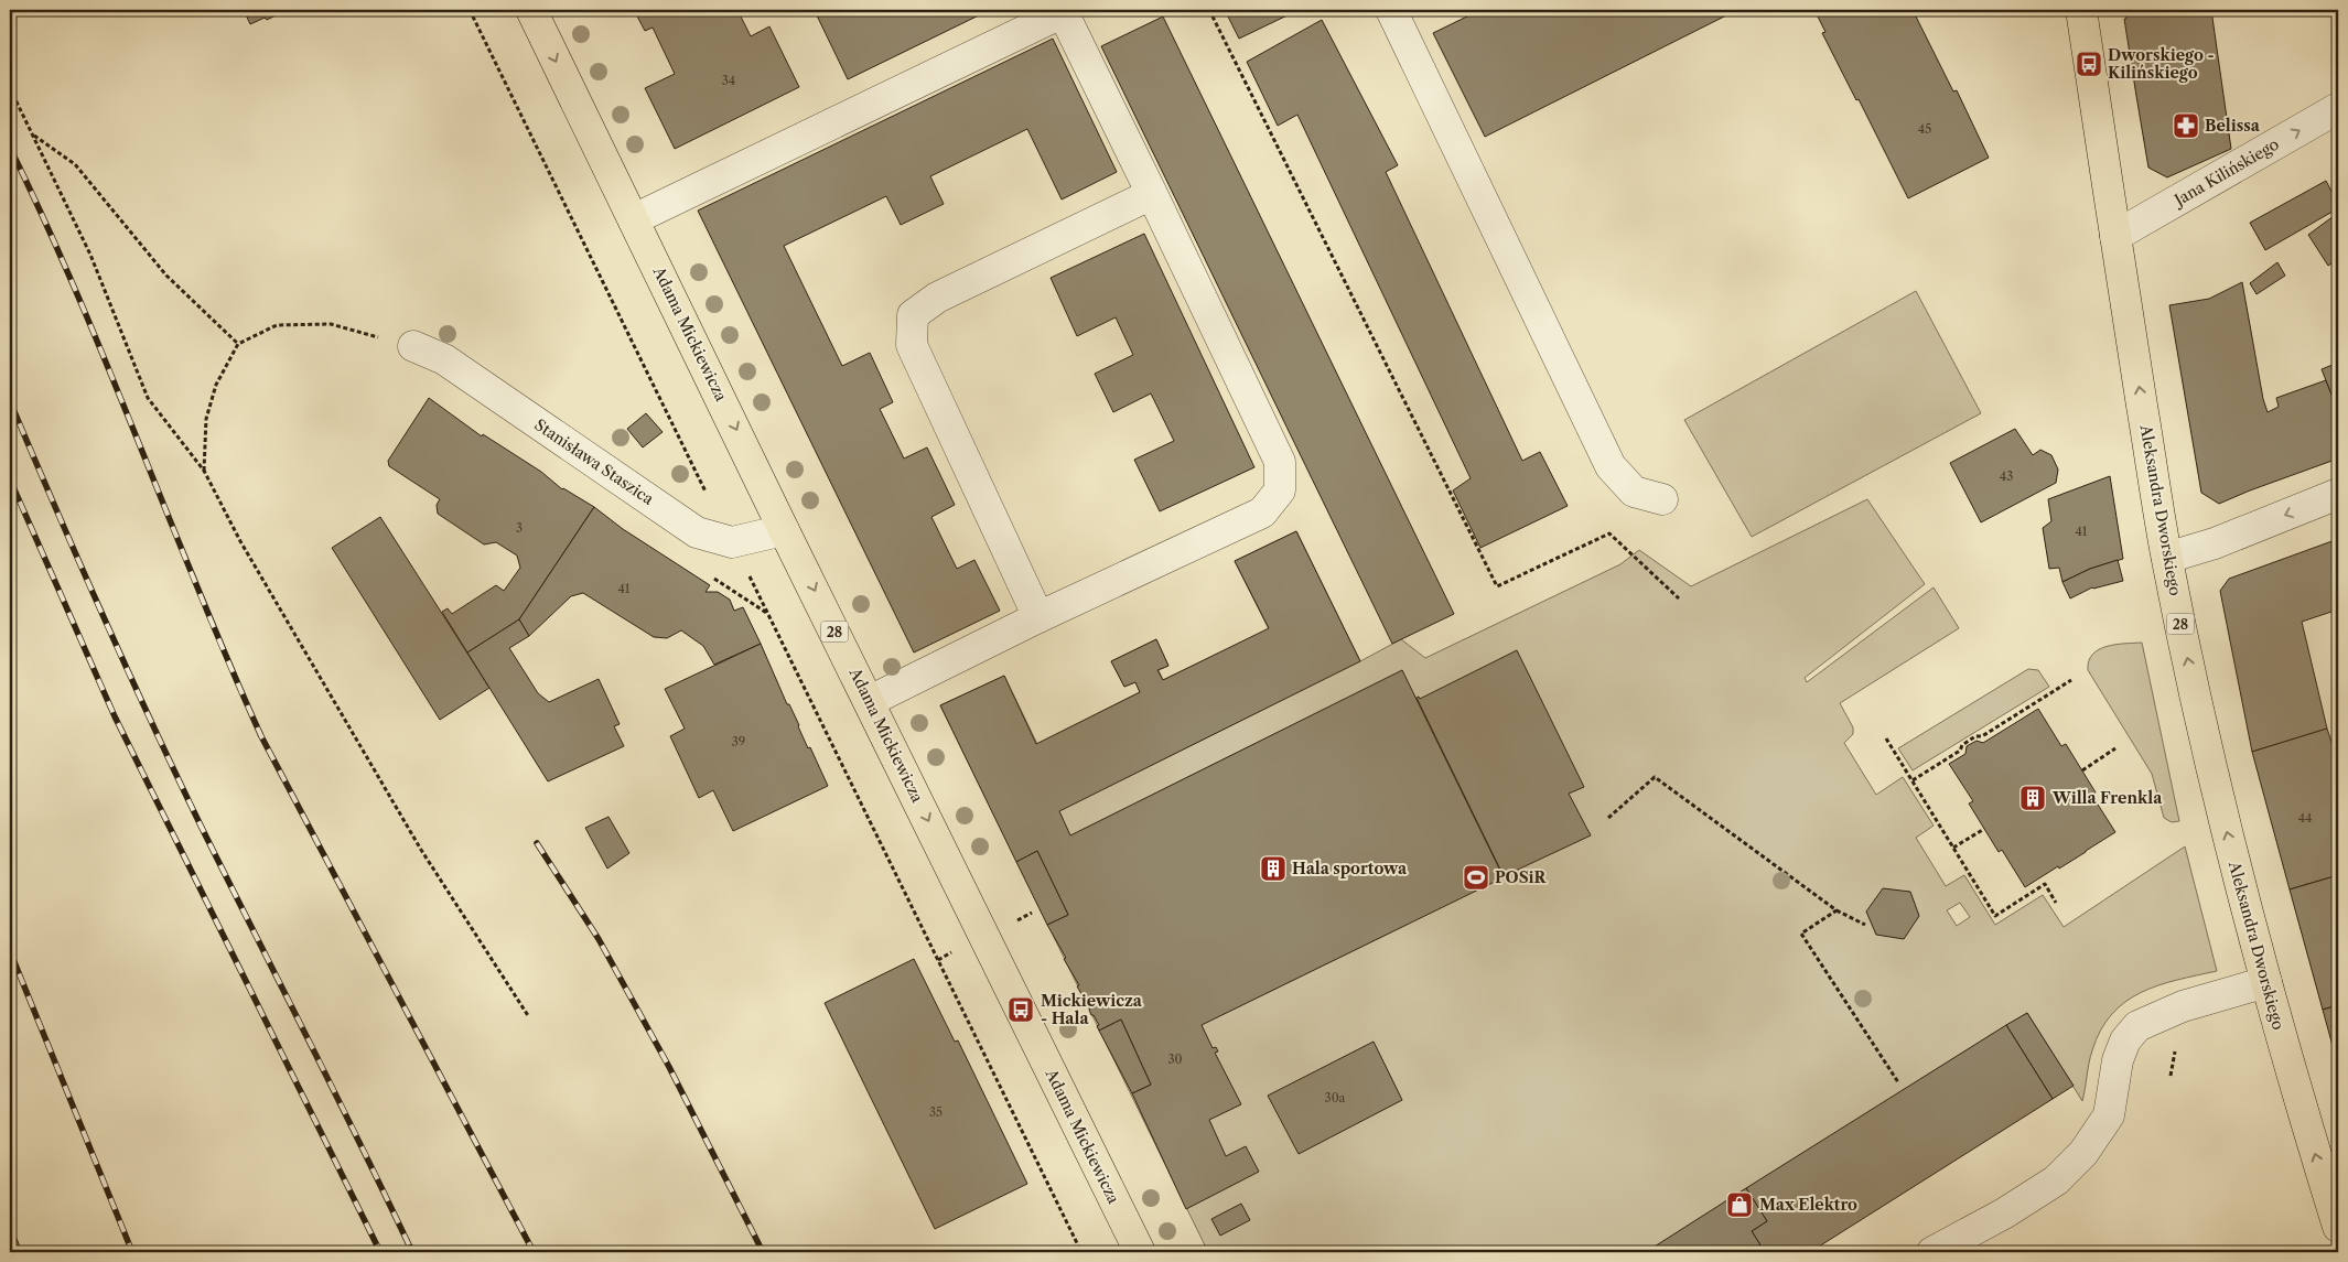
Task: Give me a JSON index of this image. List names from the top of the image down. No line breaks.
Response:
{"streets":{"main road":["Adama Mickiewicza","Aleksandra Dworskiego","28"],"street":["Jana Kilińskiego","Stanisława Staszica"]},"crossings":[["Jana Kilińskiego","Aleksandra Dworskiego"],["Adama Mickiewicza","Stanisława Staszica"]],"one_way":["Jana Kilińskiego","Adama Mickiewicza","Aleksandra Dworskiego"],"places":{"bus stop":["Dworskiego - Kilińskiego","Mickiewicza - Hala"],"pharmacy":["Belissa"],"building":["Willa Frenkla","Hala sportowa"],"sports":["POSiR"],"shop":["Max Elektro"]},"house_numbers":["34","45","43","3","41","41","39","44","30","30a","35"]}
